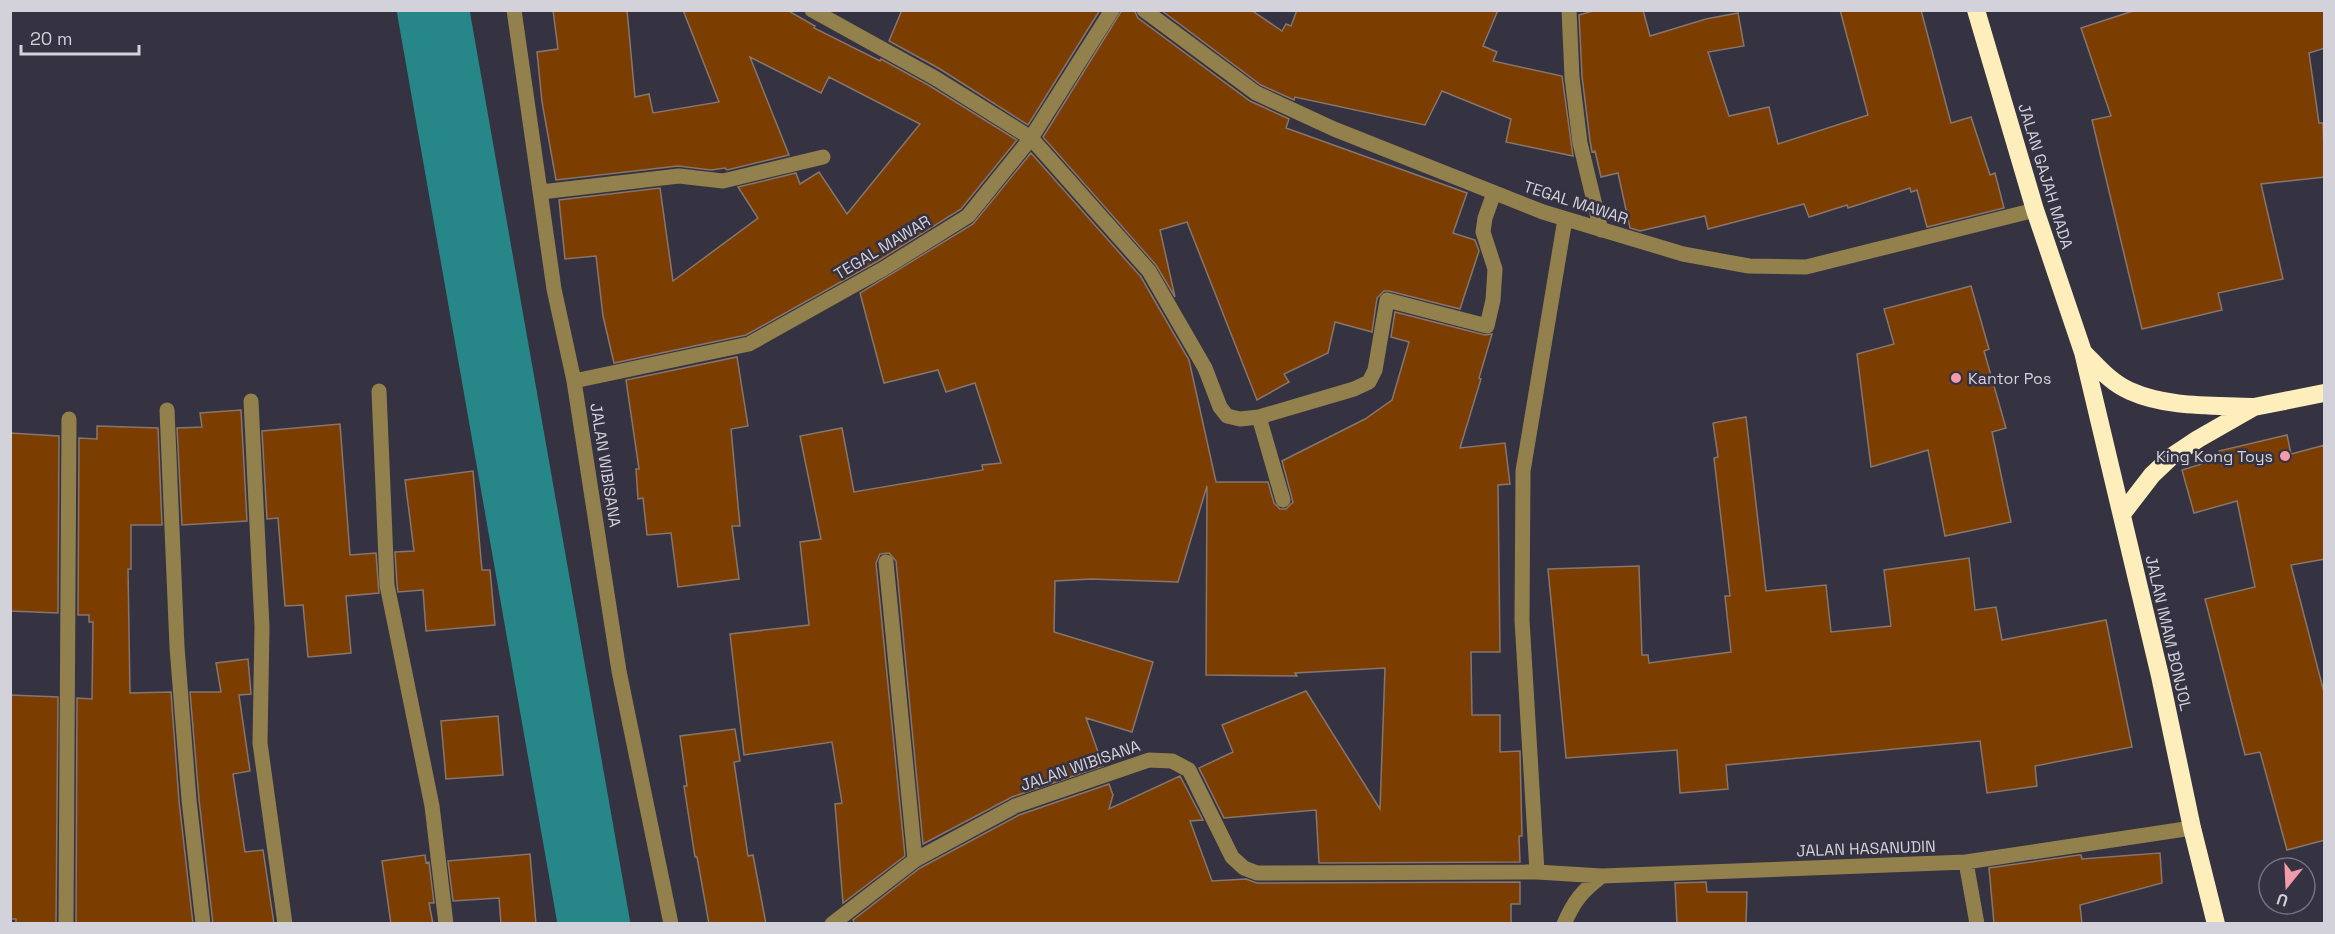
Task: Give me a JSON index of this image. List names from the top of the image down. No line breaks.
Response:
{"streets":{"highway":["JALAN GAJAH MADA","JALAN IMAM BONJOL"],"street":["TEGAL MAWAR","JALAN WIBISANA","JALAN HASANUDIN"]},"crossings":[["JALAN GAJAH MADA","TEGAL MAWAR"],["JALAN GAJAH MADA","JALAN IMAM BONJOL"],["TEGAL MAWAR","JALAN WIBISANA"],["JALAN WIBISANA","JALAN HASANUDIN"],["JALAN IMAM BONJOL","JALAN HASANUDIN"]],"places":["Kantor Pos","King Kong Toys"],"scale_bar":"20 m","north":"bottom"}
